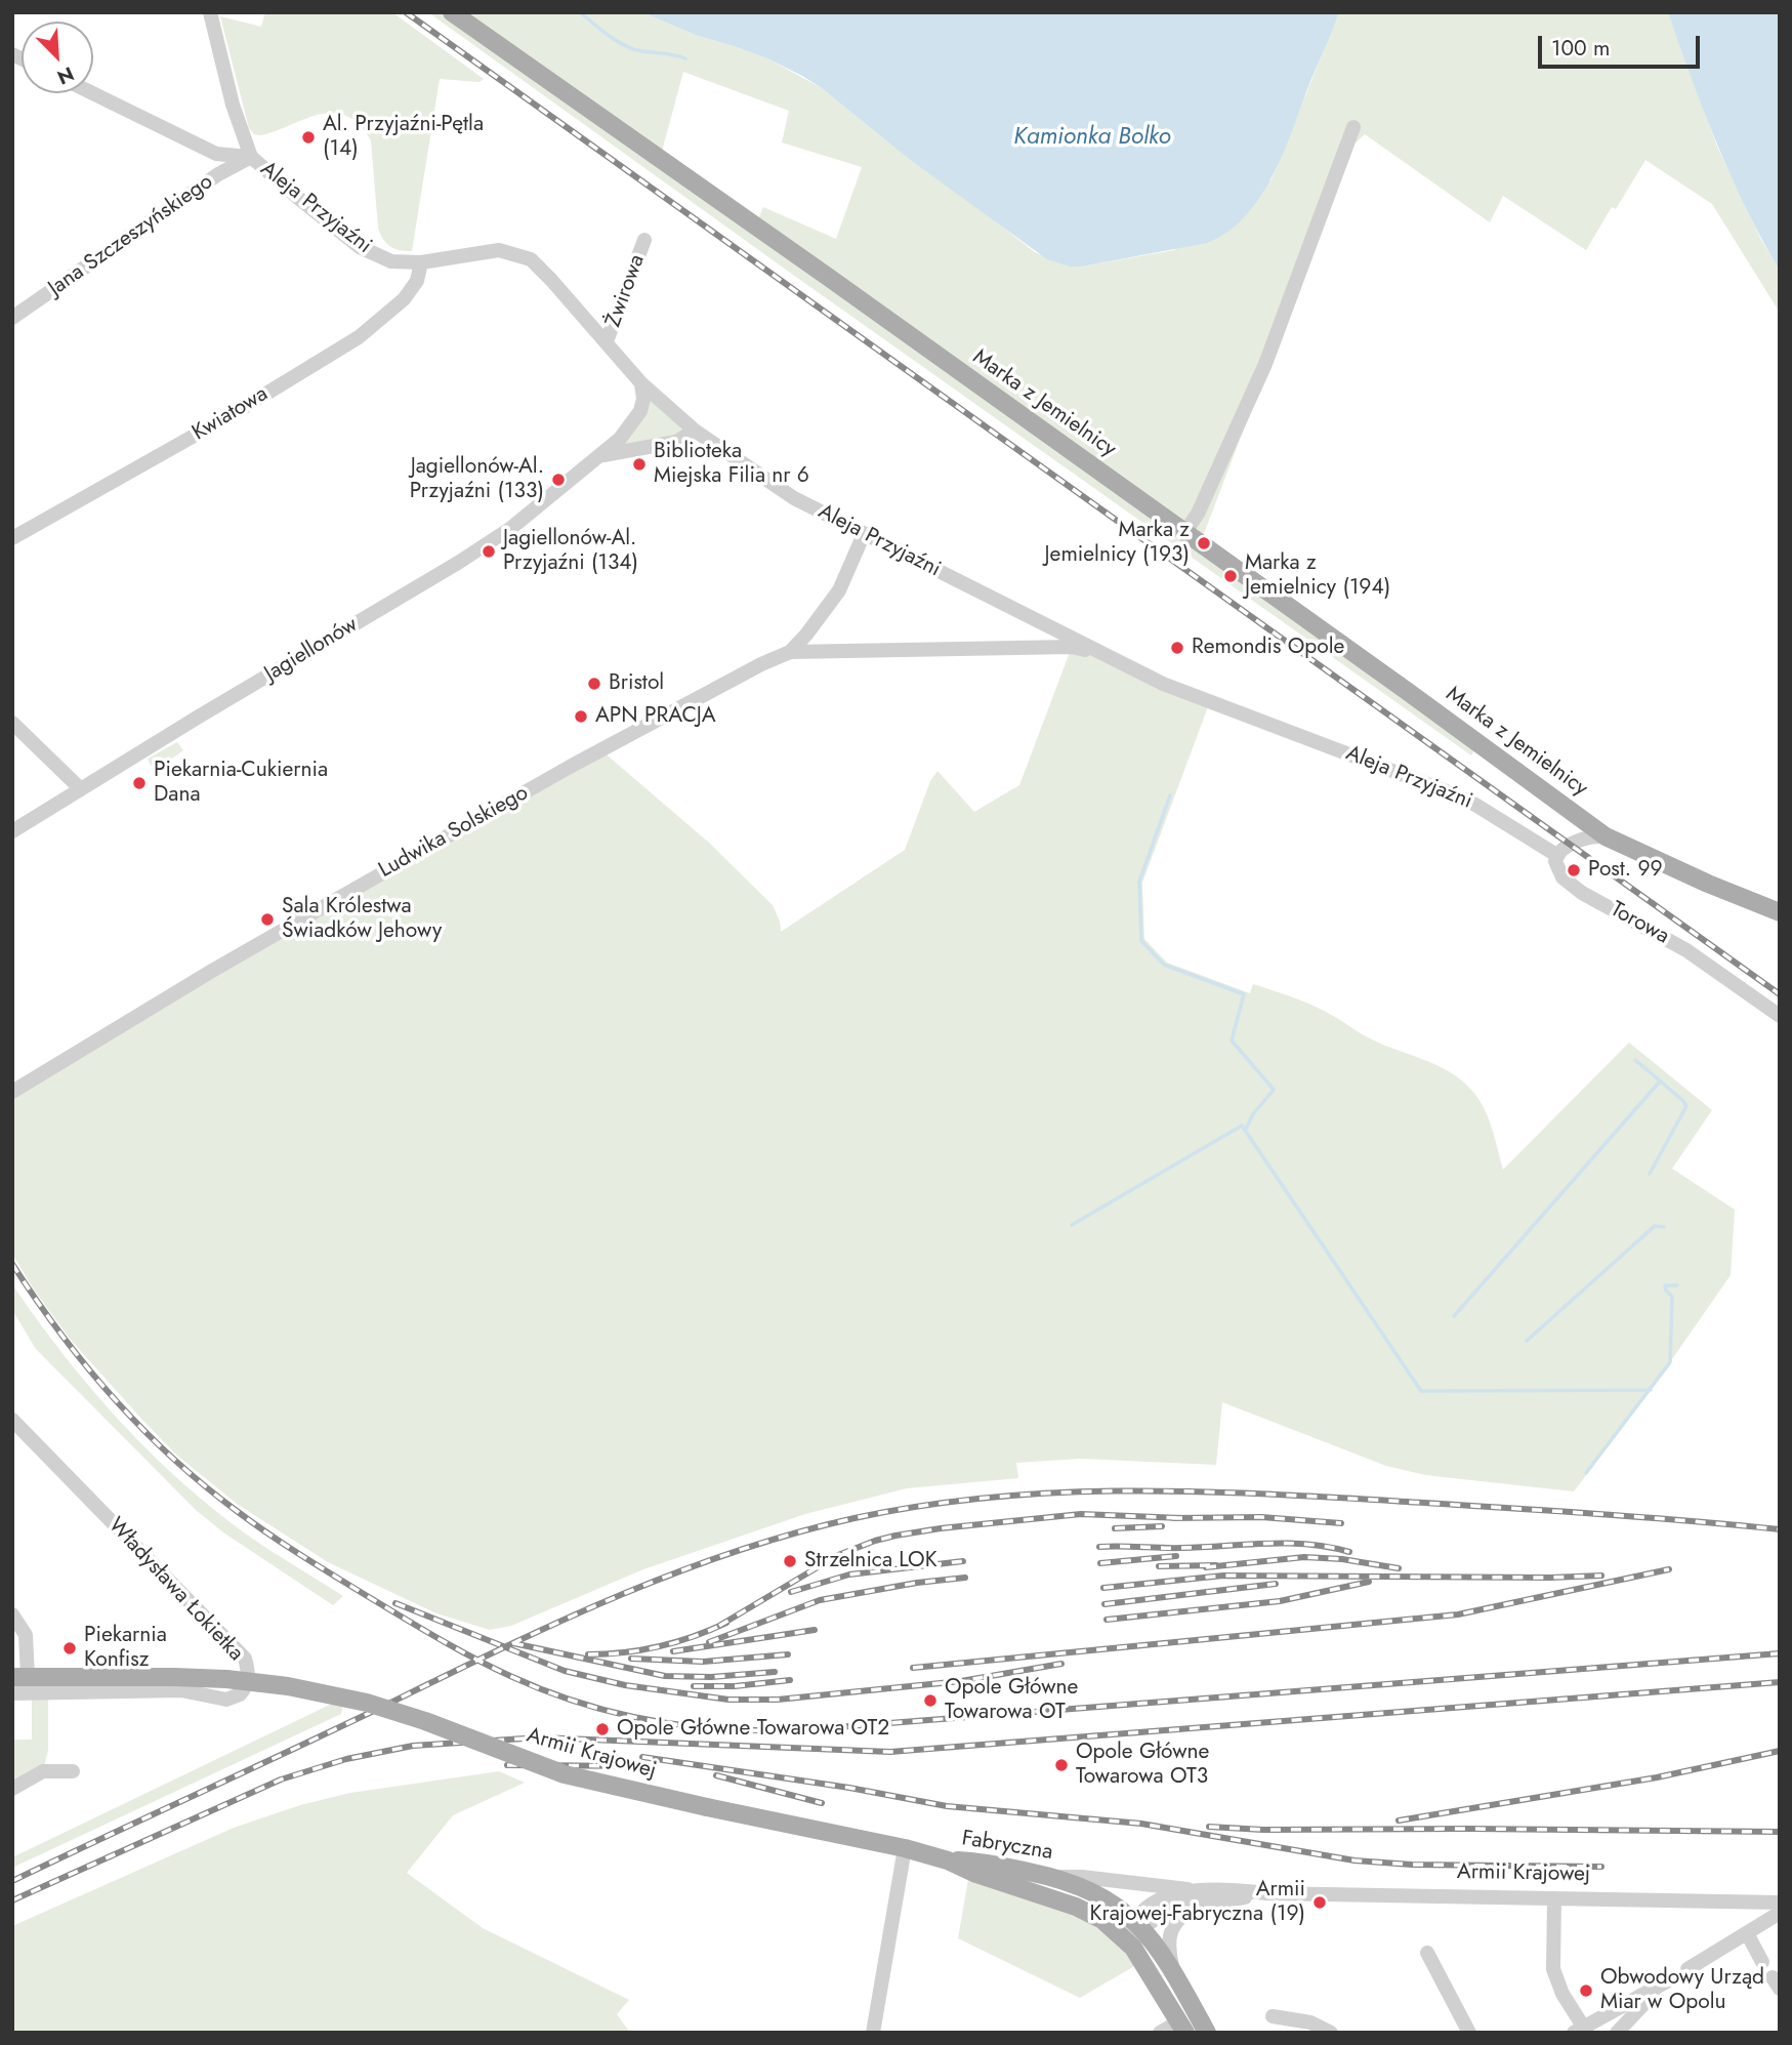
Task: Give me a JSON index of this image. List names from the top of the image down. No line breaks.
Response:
{"streets":{"main road":["Marka z Jemielnicy","Armii Krajowej","Fabryczna"],"street":["Aleja Przyjaźni","Jana Szczeszyńskiego","Żwirowa","Kwiatowa","Jagiellonów","Ludwika Solskiego","Torowa","Władysława Łokietka"]},"crossings":[["Aleja Przyjaźni","Jana Szczeszyńskiego"],["Aleja Przyjaźni","Żwirowa"],["Aleja Przyjaźni","Kwiatowa"],["Aleja Przyjaźni","Jagiellonów"],["Aleja Przyjaźni","Ludwika Solskiego"],["Aleja Przyjaźni","Torowa"],["Armii Krajowej","Fabryczna"]],"water":["Kamionka Bolko"],"places":["Al. Przyjaźni-Pętla (14)","Biblioteka Miejska Filia nr 6","Jagiellonów-Al. Przyjaźni (133)","Marka z Jemielnicy (193)","Jagiellonów-Al. Przyjaźni (134)","Marka z Jemielnicy (194)","Remondis Opole","Bristol","APN PRACJA","Piekarnia-Cukiernia Dana","Post. 99","Sala Królestwa Świadków Jehowy","Strzelnica LOK","Piekarnia Konfisz","Opole Główne Towarowa OT","Opole Główne Towarowa OT2","Opole Główne Towarowa OT3","Armii Krajowej-Fabryczna (19)","Obwodowy Urząd Miar w Opolu"],"scale_bar":"100 m","north":"bottom right"}
